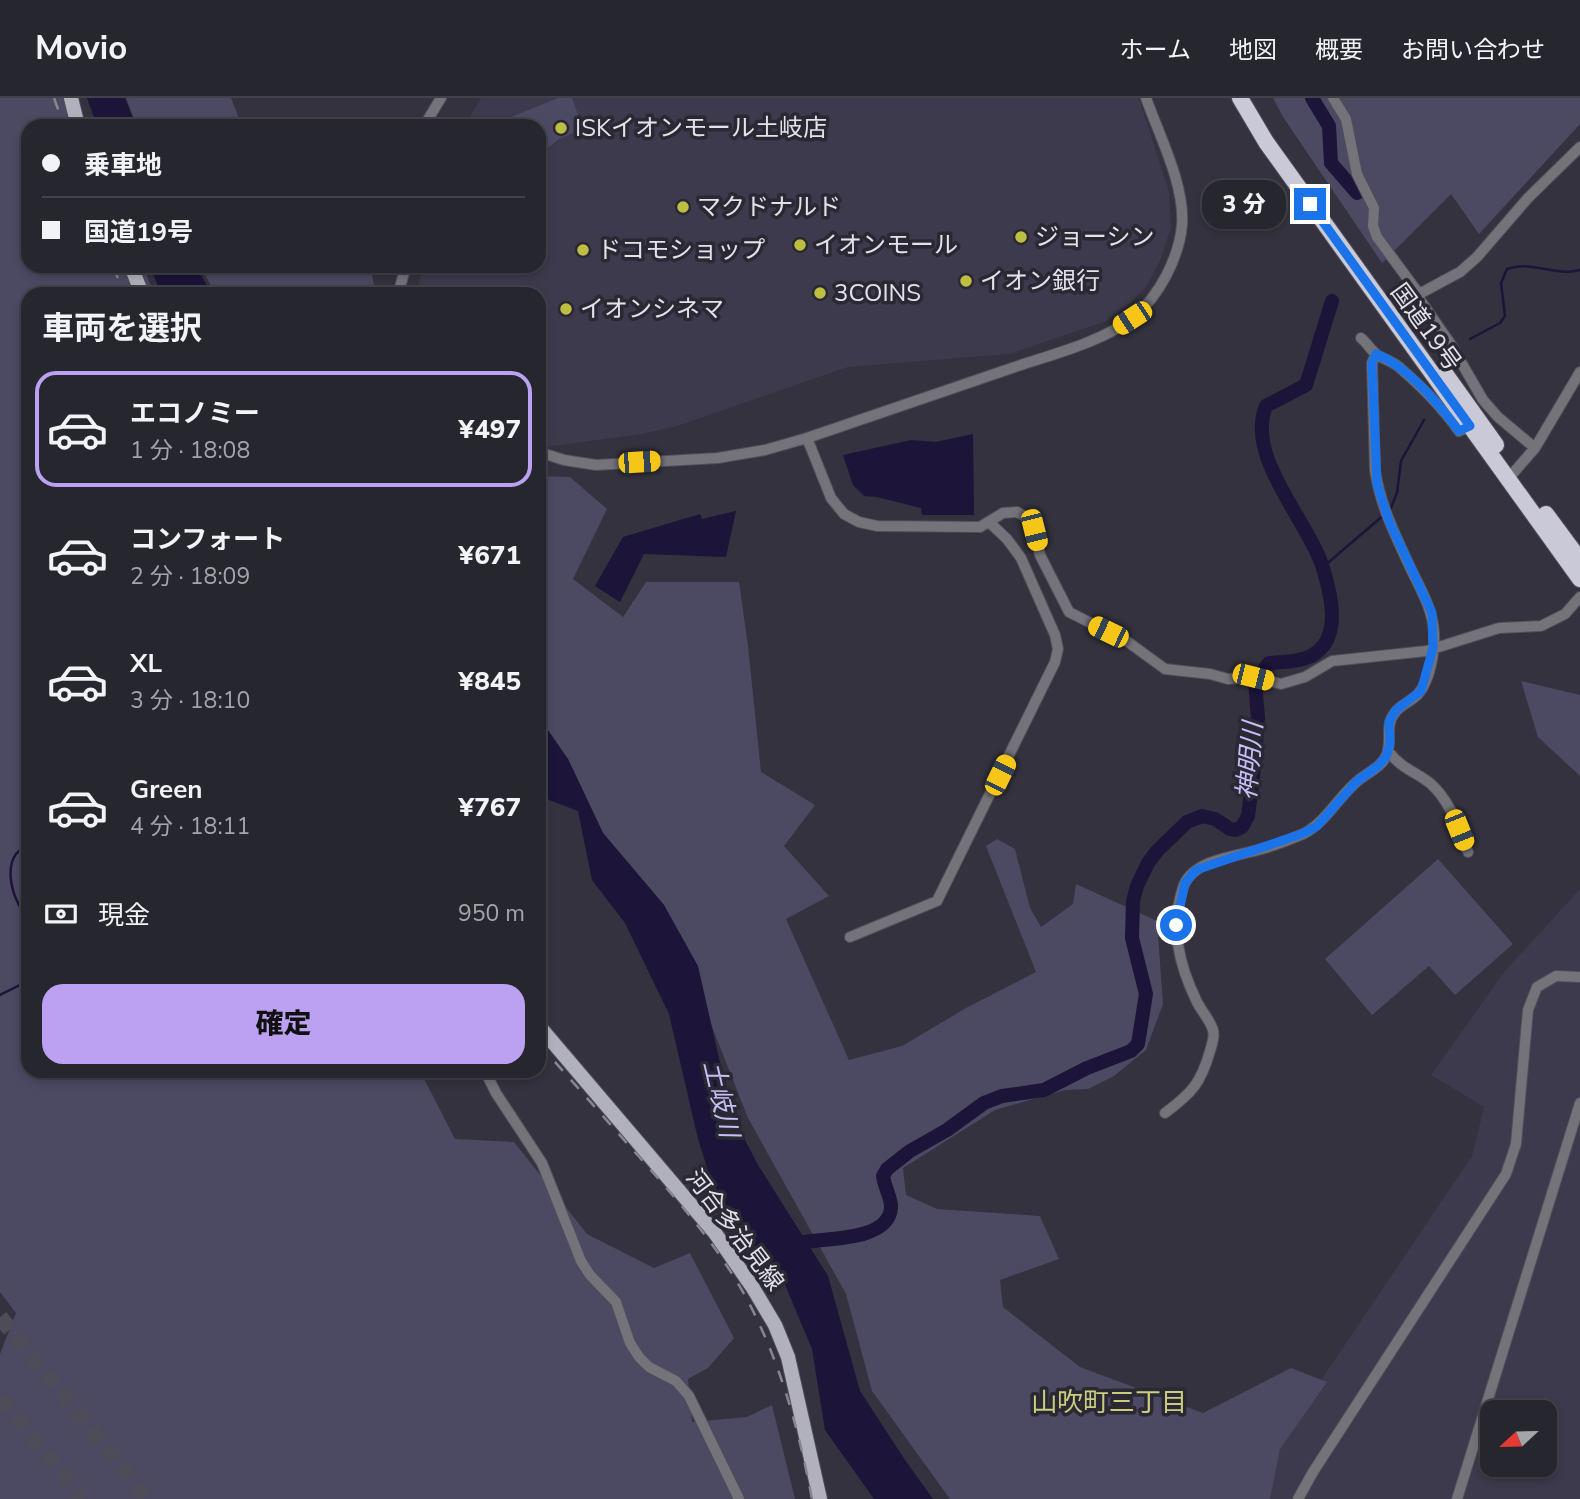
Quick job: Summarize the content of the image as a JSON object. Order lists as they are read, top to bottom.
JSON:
{
  "streets": {
    "highway": ["国道19号"],
    "main road": ["河合多治見線"]
  },
  "districts": ["山吹町三丁目"],
  "water": ["神明川", "土岐川"],
  "places": [
    "ISKイオンモール土岐店",
    "マクドナルド",
    "ジョーシン",
    "イオンモール",
    "ドコモショップ",
    "イオン銀行",
    "3COINS",
    "イオンシネマ"
  ],
  "north": "left",
  "page": {
    "header": "Movio",
    "nav": [
      "ホーム",
      "地図",
      "概要",
      "お問い合わせ"
    ],
    "banner": ["乗車地", "国道19号"],
    "bubble": "3 分",
    "heading": "車両を選択",
    "list": [
      {
        "name": "エコノミー",
        "note": "1 分 · 18:08",
        "value": "¥497"
      },
      {
        "name": "コンフォート",
        "note": "2 分 · 18:09",
        "value": "¥671"
      },
      {
        "name": "XL",
        "note": "3 分 · 18:10",
        "value": "¥845"
      },
      {
        "name": "Green",
        "note": "4 分 · 18:11",
        "value": "¥767"
      }
    ],
    "pay": ["現金", "950 m"],
    "buttons": "確定"
  }
}
